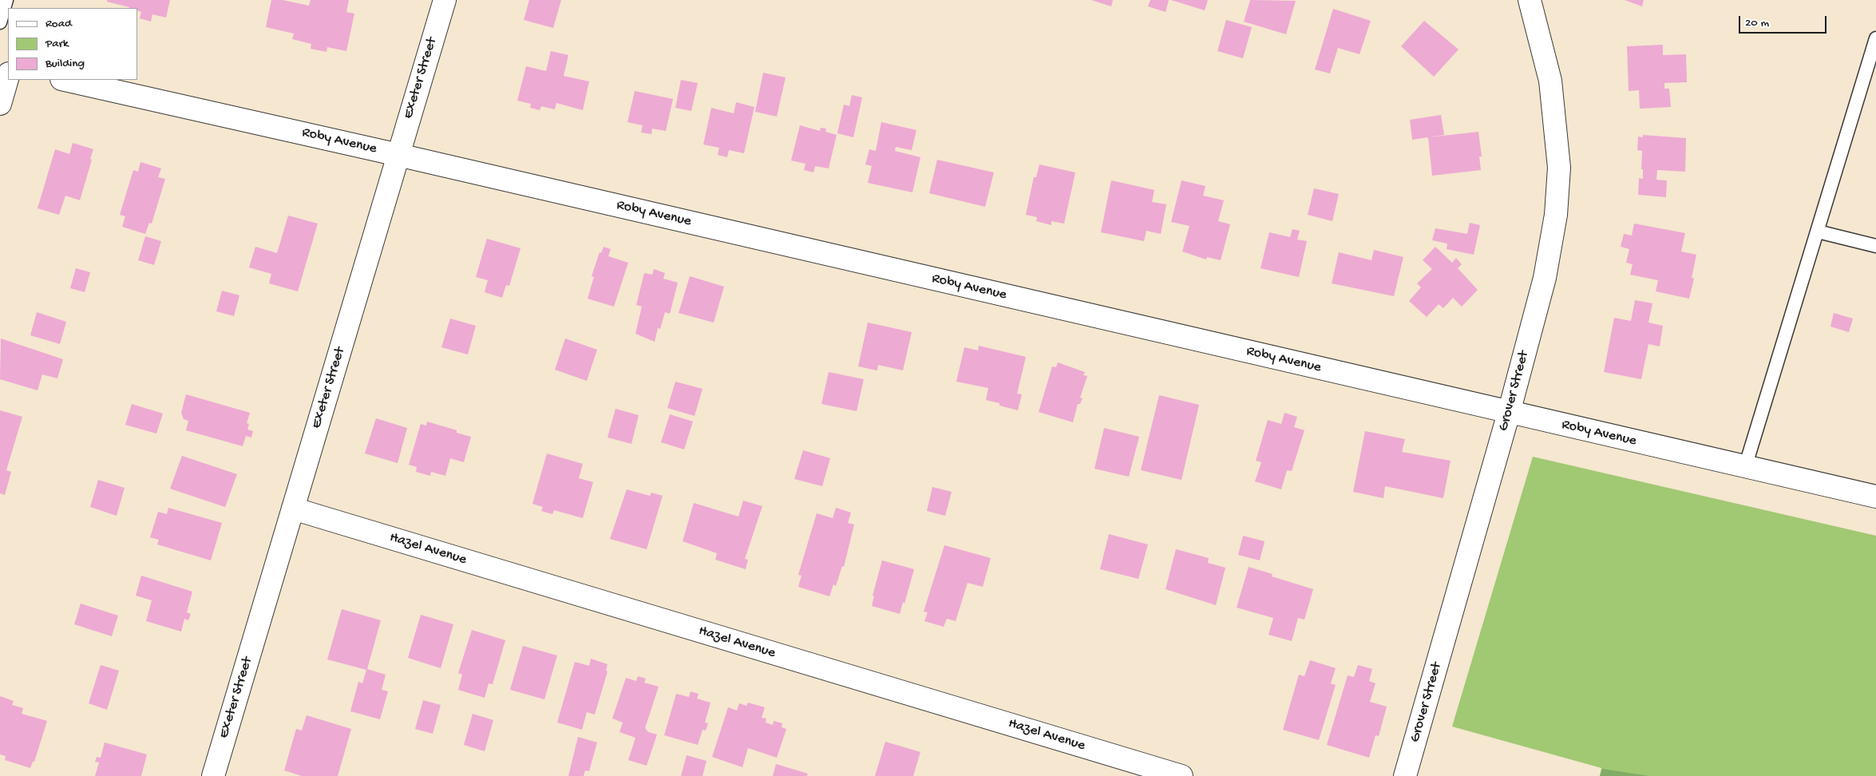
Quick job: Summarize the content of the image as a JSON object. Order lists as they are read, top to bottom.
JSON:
{
  "streets": {
    "street": [
      "Exeter Street",
      "Roby Avenue",
      "Grover Street",
      "Hazel Avenue"
    ]
  },
  "crossings": [
    ["Exeter Street", "Roby Avenue"],
    ["Exeter Street", "Hazel Avenue"],
    ["Roby Avenue", "Grover Street"]
  ],
  "legend": ["Road", "Park", "Building"],
  "scale_bar": "20 m"
}
